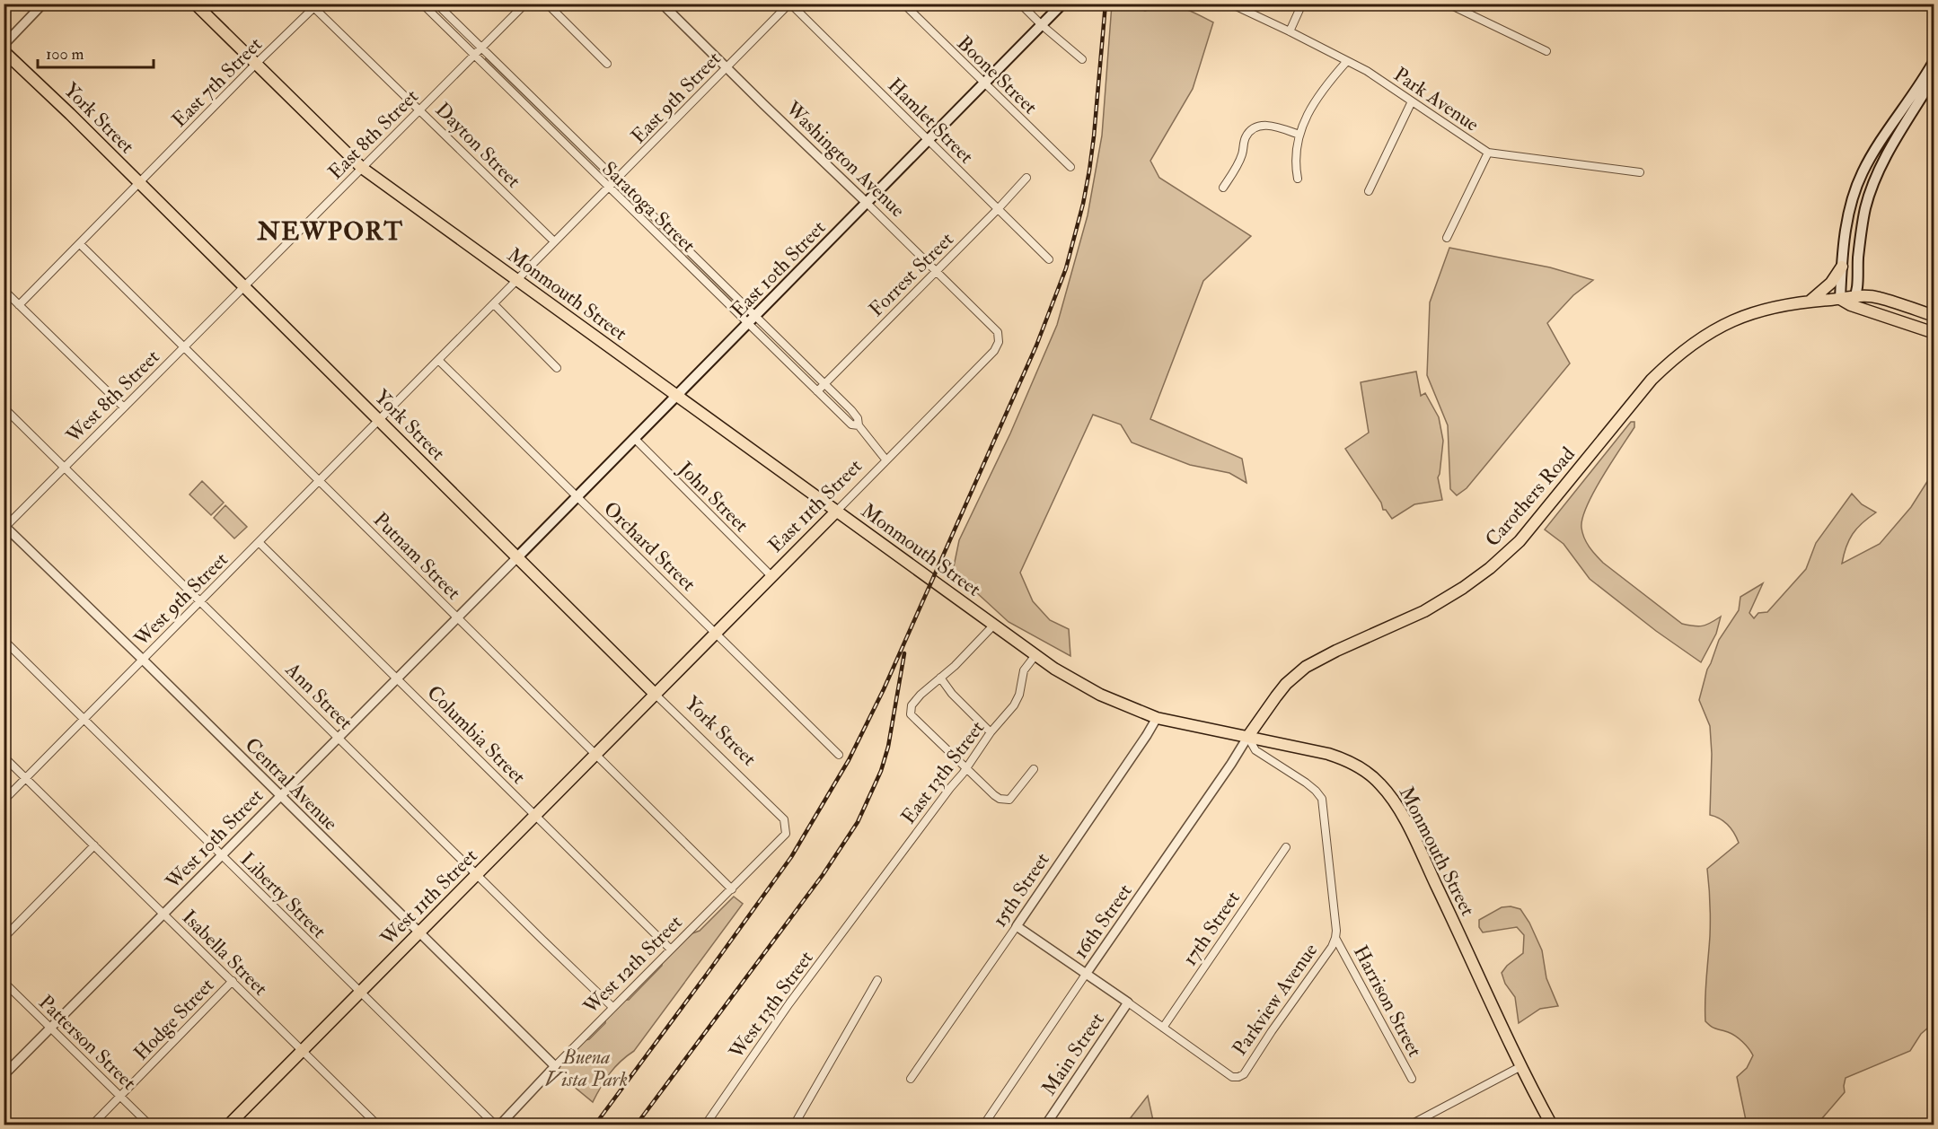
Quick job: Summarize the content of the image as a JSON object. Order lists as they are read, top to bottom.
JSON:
{
  "streets": {
    "main road": [
      "York Street",
      "East 10th Street",
      "Monmouth Street",
      "Carothers Road",
      "East 11th Street",
      "West 11th Street"
    ],
    "street": [
      "Boone Street",
      "East 7th Street",
      "East 9th Street",
      "Park Avenue",
      "Hamlet Street",
      "East 8th Street",
      "Dayton Street",
      "Washington Avenue",
      "Saratoga Street",
      "Forrest Street",
      "West 8th Street",
      "John Street",
      "Orchard Street",
      "Putnam Street",
      "West 9th Street",
      "Ann Street",
      "Columbia Street",
      "East 13th Street",
      "Central Avenue",
      "West 10th Street",
      "15th Street",
      "Liberty Street",
      "16th Street",
      "17th Street",
      "Isabella Street",
      "West 12th Street",
      "Parkview Avenue",
      "Harrison Street",
      "West 13th Street",
      "Hodge Street",
      "Patterson Street",
      "Main Street"
    ]
  },
  "crossings": [
    ["Boone Street", "East 10th Street"],
    ["East 7th Street", "York Street"],
    ["East 7th Street", "Dayton Street"],
    ["East 7th Street", "Monmouth Street"],
    ["East 7th Street", "Putnam Street"],
    ["East 9th Street", "York Street"],
    ["East 9th Street", "Hamlet Street"],
    ["East 9th Street", "Dayton Street"],
    ["East 9th Street", "Washington Avenue"],
    ["East 9th Street", "Saratoga Street"],
    ["East 9th Street", "Monmouth Street"],
    ["East 9th Street", "Orchard Street"],
    ["East 9th Street", "West 9th Street"],
    ["York Street", "East 8th Street"],
    ["York Street", "East 10th Street"],
    ["York Street", "West 8th Street"],
    ["York Street", "East 11th Street"],
    ["York Street", "West 9th Street"],
    ["York Street", "West 10th Street"],
    ["York Street", "West 11th Street"],
    ["York Street", "West 12th Street"],
    ["Hamlet Street", "East 10th Street"],
    ["Hamlet Street", "Forrest Street"],
    ["East 8th Street", "Dayton Street"],
    ["East 8th Street", "Saratoga Street"],
    ["East 8th Street", "Monmouth Street"],
    ["East 8th Street", "West 8th Street"],
    ["Washington Avenue", "East 10th Street"],
    ["Washington Avenue", "Forrest Street"],
    ["Washington Avenue", "East 11th Street"],
    ["Saratoga Street", "East 10th Street"],
    ["Saratoga Street", "Forrest Street"],
    ["Saratoga Street", "East 11th Street"],
    ["East 10th Street", "Monmouth Street"],
    ["East 10th Street", "John Street"],
    ["East 10th Street", "Orchard Street"],
    ["East 10th Street", "West 10th Street"],
    ["Monmouth Street", "Carothers Road"],
    ["Monmouth Street", "East 11th Street"],
    ["Monmouth Street", "East 13th Street"],
    ["Monmouth Street", "15th Street"],
    ["Monmouth Street", "16th Street"],
    ["Monmouth Street", "Parkview Avenue"],
    ["West 8th Street", "Putnam Street"],
    ["West 8th Street", "Ann Street"],
    ["West 8th Street", "Central Avenue"],
    ["John Street", "East 11th Street"],
    ["Carothers Road", "16th Street"],
    ["Carothers Road", "Parkview Avenue"],
    ["East 11th Street", "Orchard Street"],
    ["East 11th Street", "West 11th Street"],
    ["Putnam Street", "West 9th Street"],
    ["Putnam Street", "West 10th Street"],
    ["Putnam Street", "West 11th Street"],
    ["Putnam Street", "West 12th Street"],
    ["West 9th Street", "Ann Street"],
    ["West 9th Street", "Columbia Street"],
    ["West 9th Street", "Central Avenue"],
    ["West 9th Street", "Liberty Street"],
    ["West 9th Street", "Isabella Street"],
    ["Ann Street", "West 10th Street"],
    ["Ann Street", "West 11th Street"],
    ["Ann Street", "West 12th Street"],
    ["Columbia Street", "West 10th Street"],
    ["Columbia Street", "West 11th Street"],
    ["Columbia Street", "West 12th Street"],
    ["East 13th Street", "West 13th Street"],
    ["Central Avenue", "West 10th Street"],
    ["Central Avenue", "West 11th Street"],
    ["Central Avenue", "West 12th Street"],
    ["West 10th Street", "Liberty Street"],
    ["West 10th Street", "Isabella Street"],
    ["West 10th Street", "Patterson Street"],
    ["15th Street", "Parkview Avenue"],
    ["Liberty Street", "West 11th Street"],
    ["Liberty Street", "West 12th Street"],
    ["West 11th Street", "Isabella Street"],
    ["16th Street", "Parkview Avenue"],
    ["17th Street", "Parkview Avenue"],
    ["Isabella Street", "Hodge Street"],
    ["Parkview Avenue", "Harrison Street"],
    ["Parkview Avenue", "Main Street"],
    ["Hodge Street", "Patterson Street"]
  ],
  "districts": ["NEWPORT"],
  "parks": ["Buena Vista Park"],
  "scale_bar": "100 m"
}
